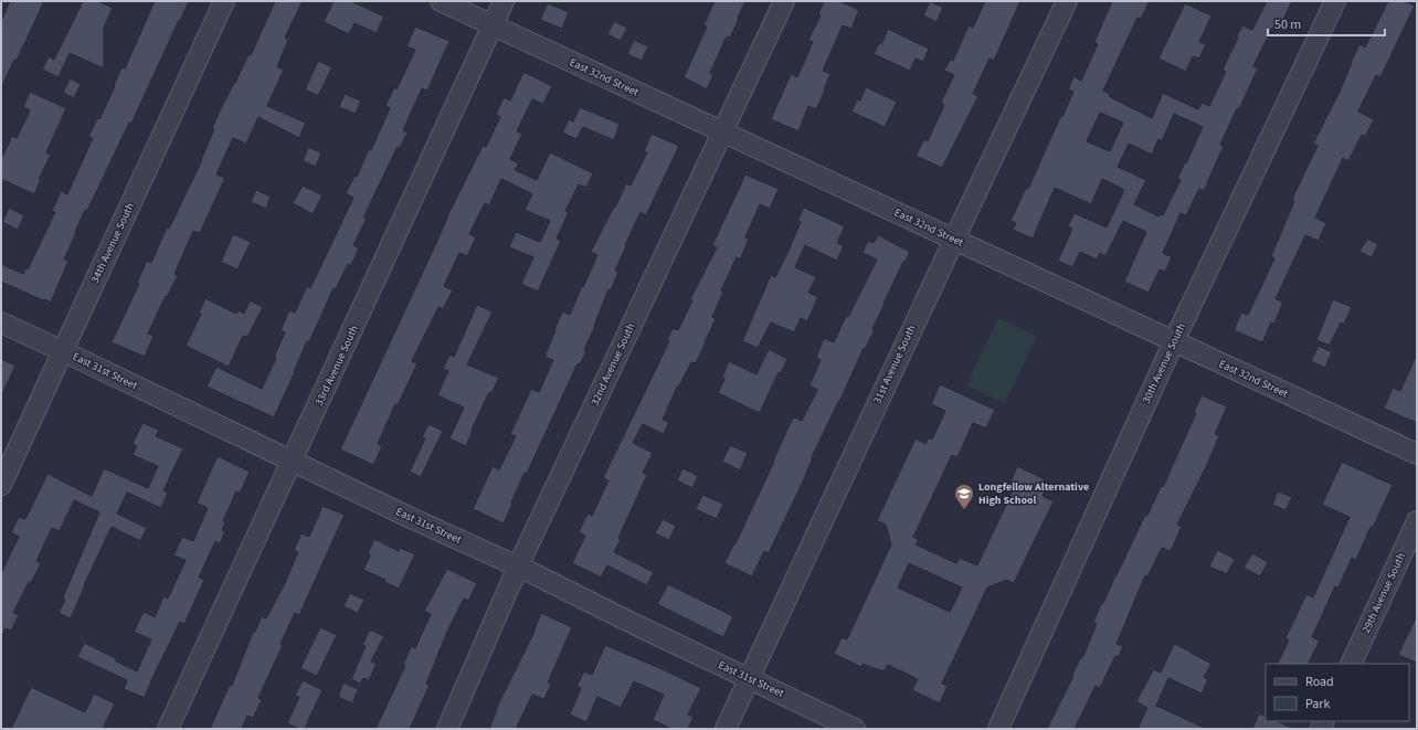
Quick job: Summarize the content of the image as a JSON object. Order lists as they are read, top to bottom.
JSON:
{
  "streets": {
    "street": [
      "East 32nd Street",
      "34th Avenue South",
      "30th Avenue South",
      "32nd Avenue South",
      "31st Avenue South",
      "33rd Avenue South",
      "East 31st Street",
      "29th Avenue South"
    ]
  },
  "crossings": [
    ["East 32nd Street", "30th Avenue South"],
    ["East 32nd Street", "32nd Avenue South"],
    ["East 32nd Street", "31st Avenue South"],
    ["East 32nd Street", "33rd Avenue South"],
    ["34th Avenue South", "East 31st Street"],
    ["32nd Avenue South", "East 31st Street"],
    ["31st Avenue South", "East 31st Street"],
    ["33rd Avenue South", "East 31st Street"]
  ],
  "places": {
    "school or university": ["Longfellow Alternative High School"]
  },
  "legend": ["Road", "Park"],
  "scale_bar": "50 m"
}
